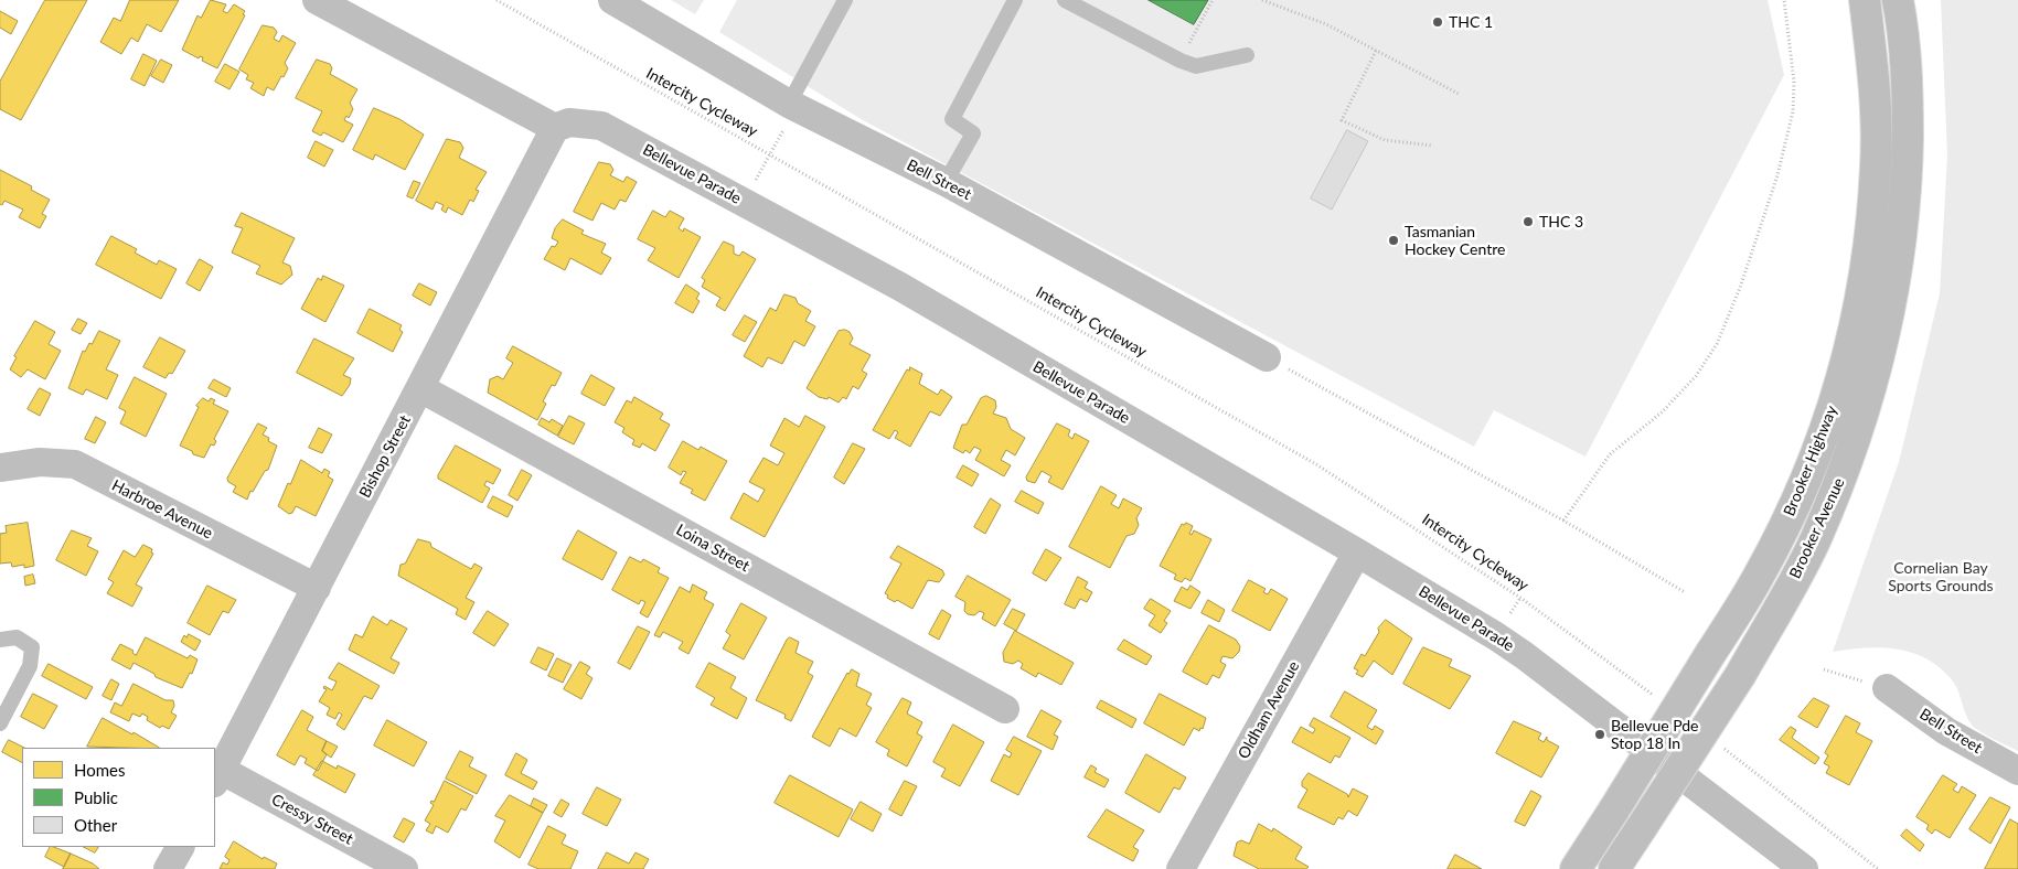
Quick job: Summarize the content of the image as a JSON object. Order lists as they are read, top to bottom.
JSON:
{
  "streets": {
    "highway": ["Brooker Highway", "Brooker Avenue"],
    "street": [
      "Bellevue Parade",
      "Bell Street",
      "Bishop Street",
      "Harbroe Avenue",
      "Loina Street",
      "Oldham Avenue",
      "Cressy Street"
    ],
    "path": ["Intercity Cycleway"]
  },
  "crossings": [
    ["Bellevue Parade", "Bishop Street"],
    ["Bellevue Parade", "Oldham Avenue"],
    ["Bishop Street", "Harbroe Avenue"],
    ["Bishop Street", "Loina Street"],
    ["Bishop Street", "Cressy Street"]
  ],
  "parks": ["Cornelian Bay Sports Grounds"],
  "places": [
    "THC 1",
    "THC 3",
    "Tasmanian Hockey Centre",
    "Bellevue Pde Stop 18 In"
  ],
  "legend": ["Homes", "Public", "Other"]
}
